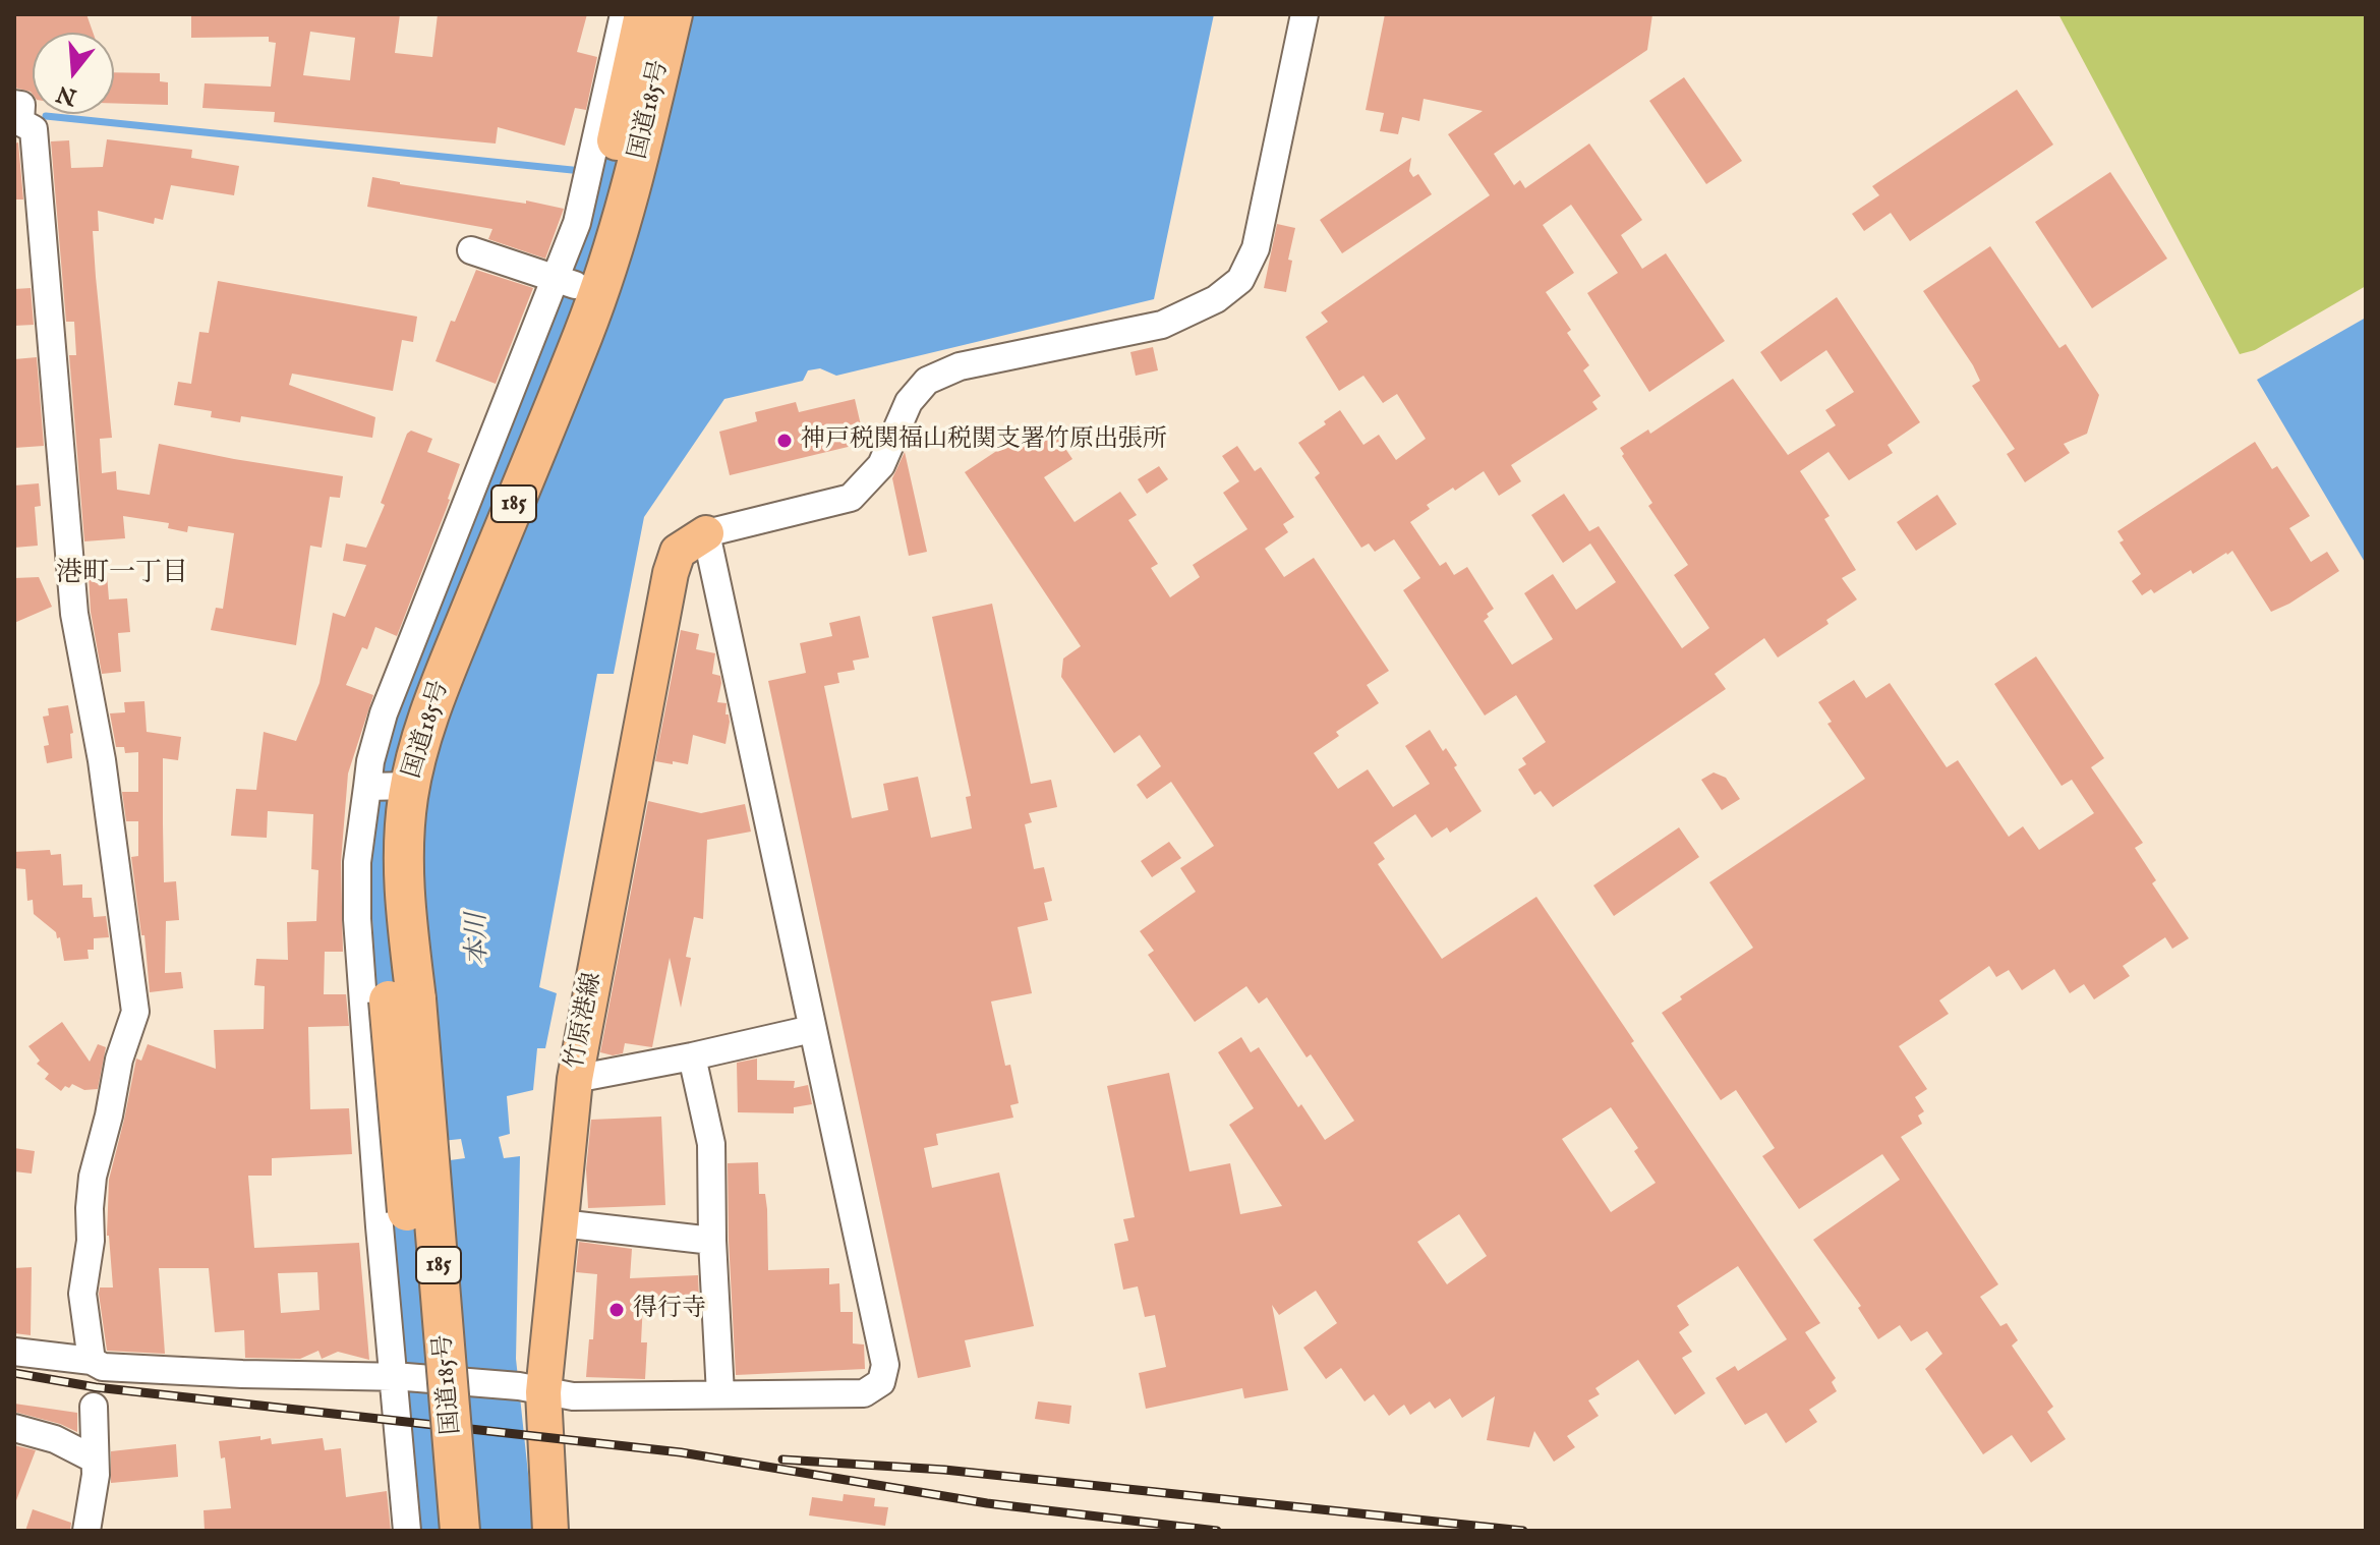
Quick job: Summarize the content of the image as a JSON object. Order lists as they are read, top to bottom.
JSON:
{
  "streets": {
    "highway": ["国道185号", "185"],
    "main road": ["竹原港線"]
  },
  "districts": ["港町一丁目"],
  "water": ["本川"],
  "places": ["神戸税関福山税関支署竹原出張所", "得行寺"],
  "north": "bottom"
}
